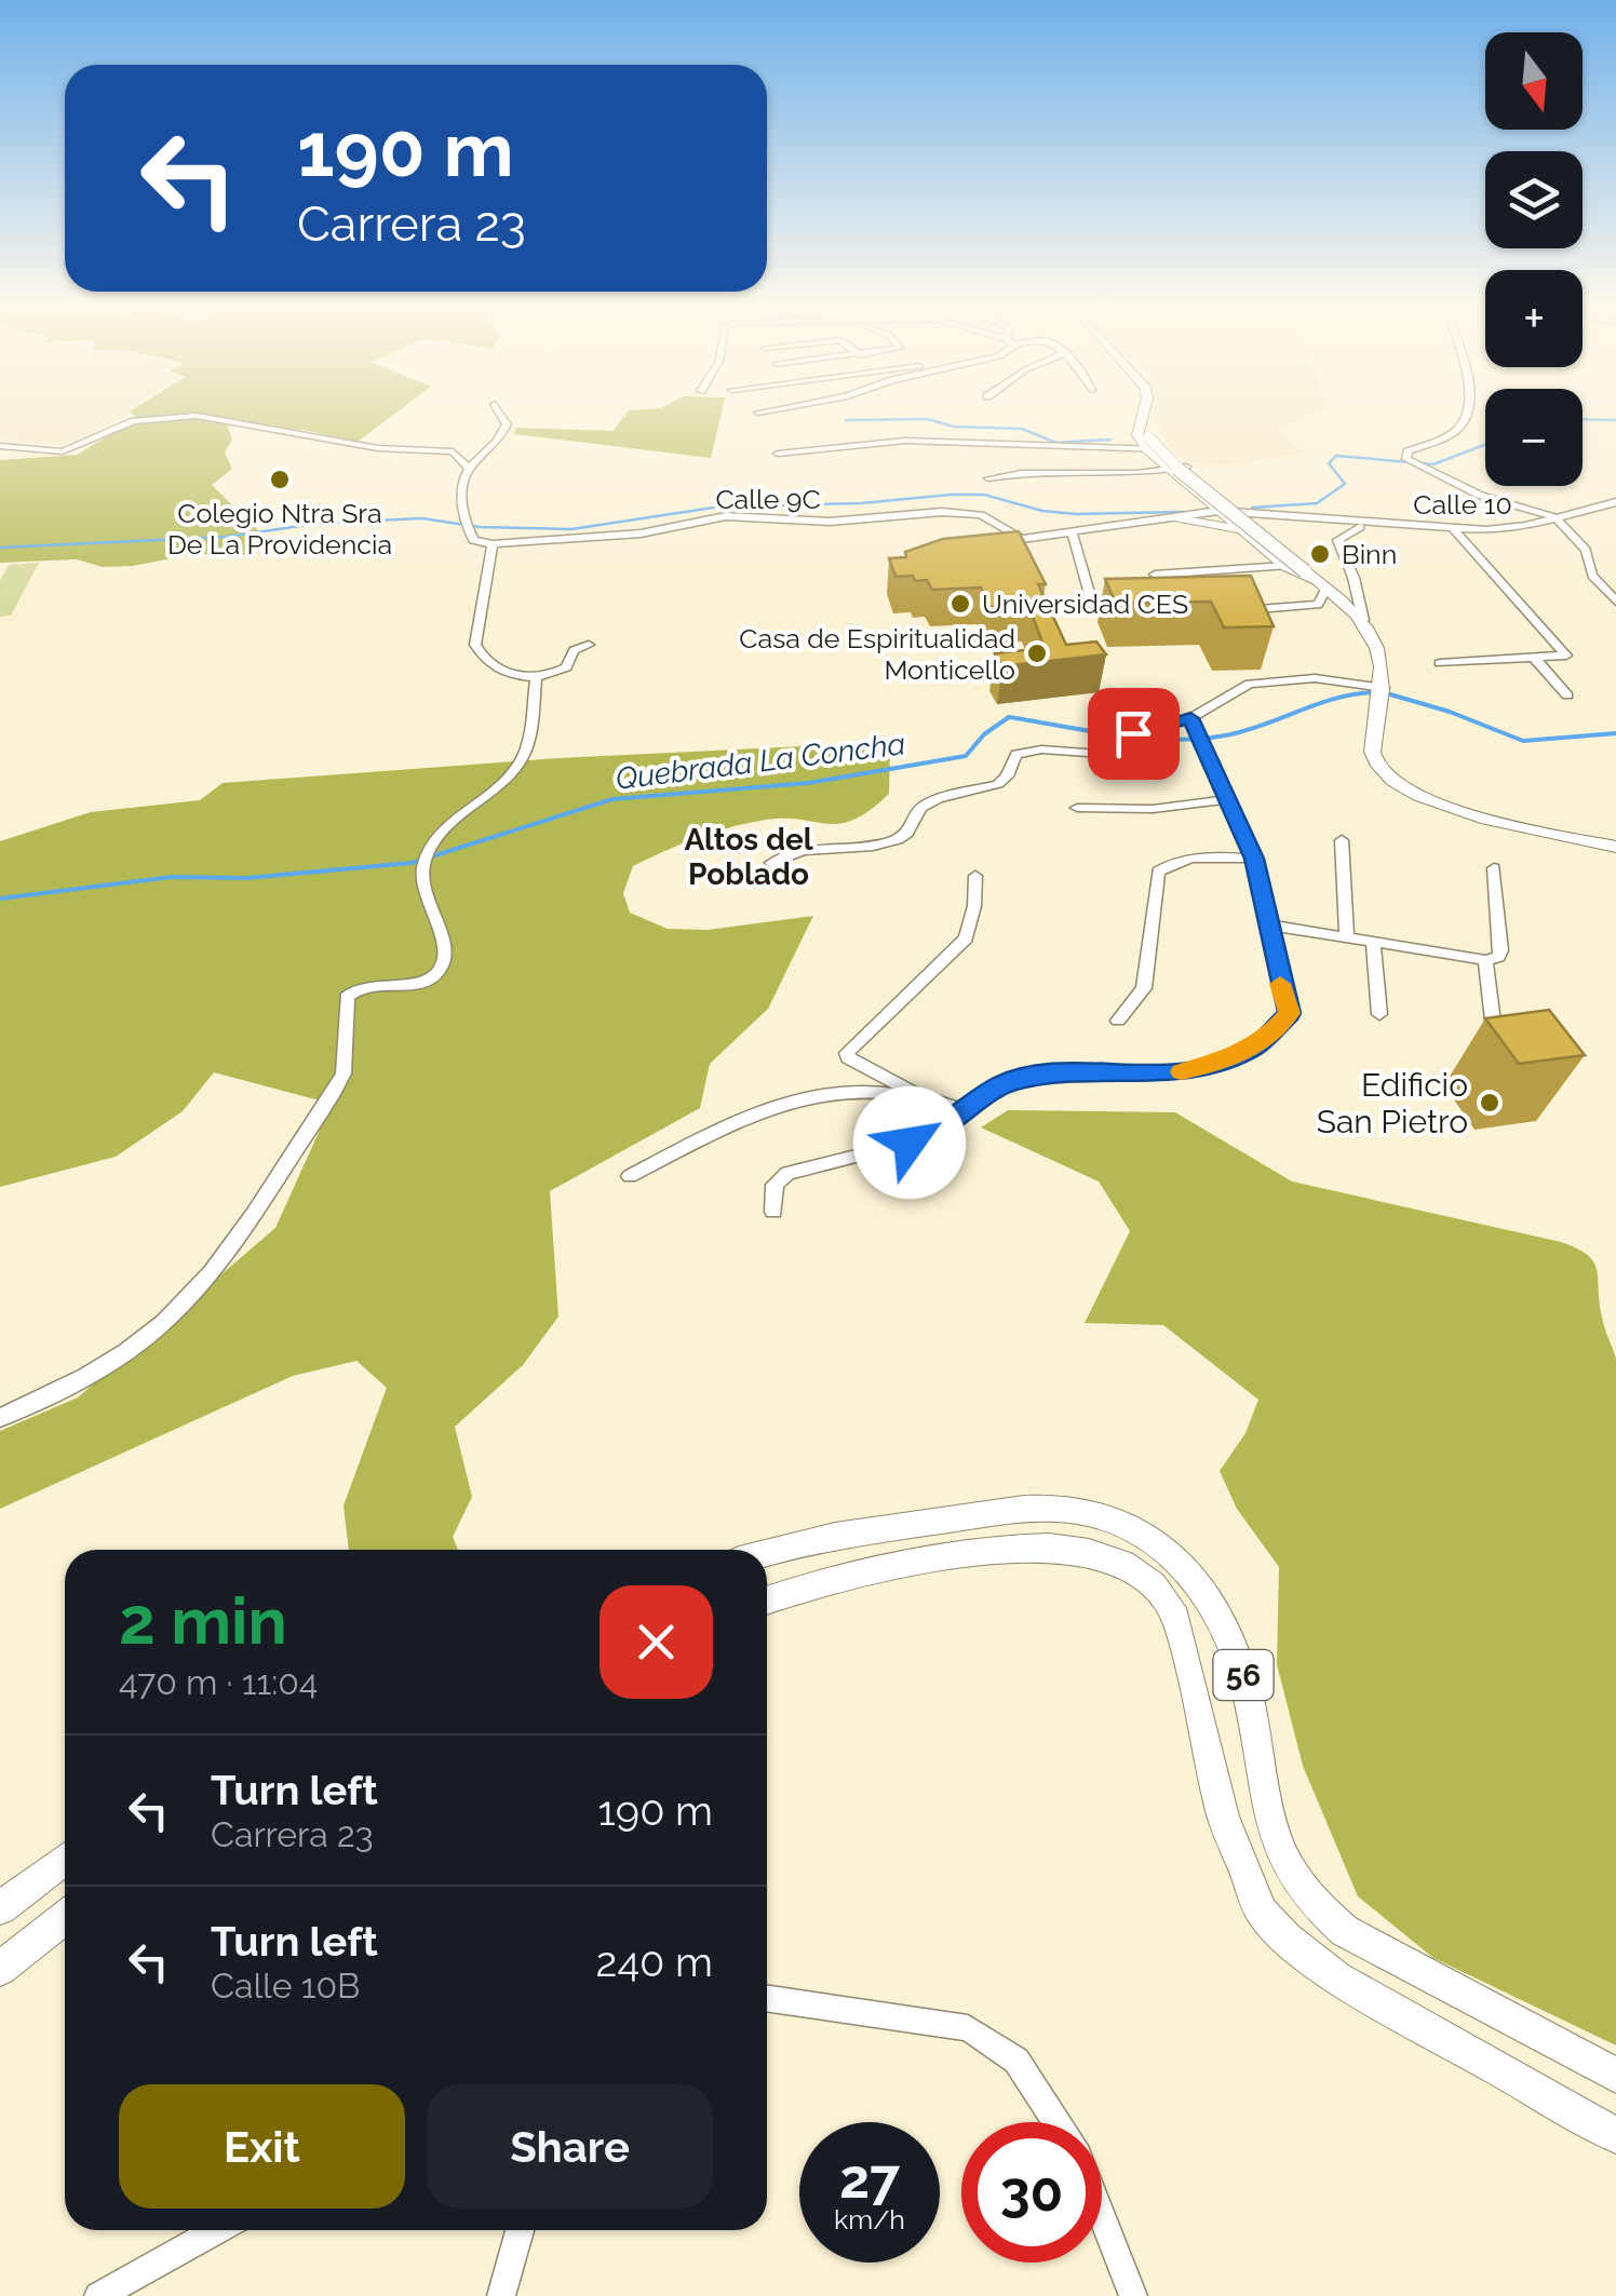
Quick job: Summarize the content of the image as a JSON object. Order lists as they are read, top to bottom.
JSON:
{
  "streets": {
    "main road": ["56"],
    "street": ["Calle 9C", "Calle 10"]
  },
  "crossings": [
    ["Calle 9C", "Calle 10"]
  ],
  "districts": ["Altos del Poblado"],
  "water": ["Quebrada La Concha"],
  "places": [
    "Colegio Ntra Sra De La Providencia",
    "Binn",
    "Universidad CES",
    "Casa de Espiritualidad Monticello",
    "Edificio San Pietro"
  ],
  "north": "bottom",
  "page": {
    "map_buttons": ["+", "−"],
    "turn": ["190 m", "Carrera 23"],
    "heading": ["2 min", "470 m · 11:04"],
    "list": [
      {
        "name": "Turn left",
        "note": "Carrera 23",
        "value": "190 m"
      },
      {
        "name": "Turn left",
        "note": "Calle 10B",
        "value": "240 m"
      }
    ],
    "buttons": ["Exit", "Share"],
    "speed": "27 km/h",
    "limit": "30"
  }
}
